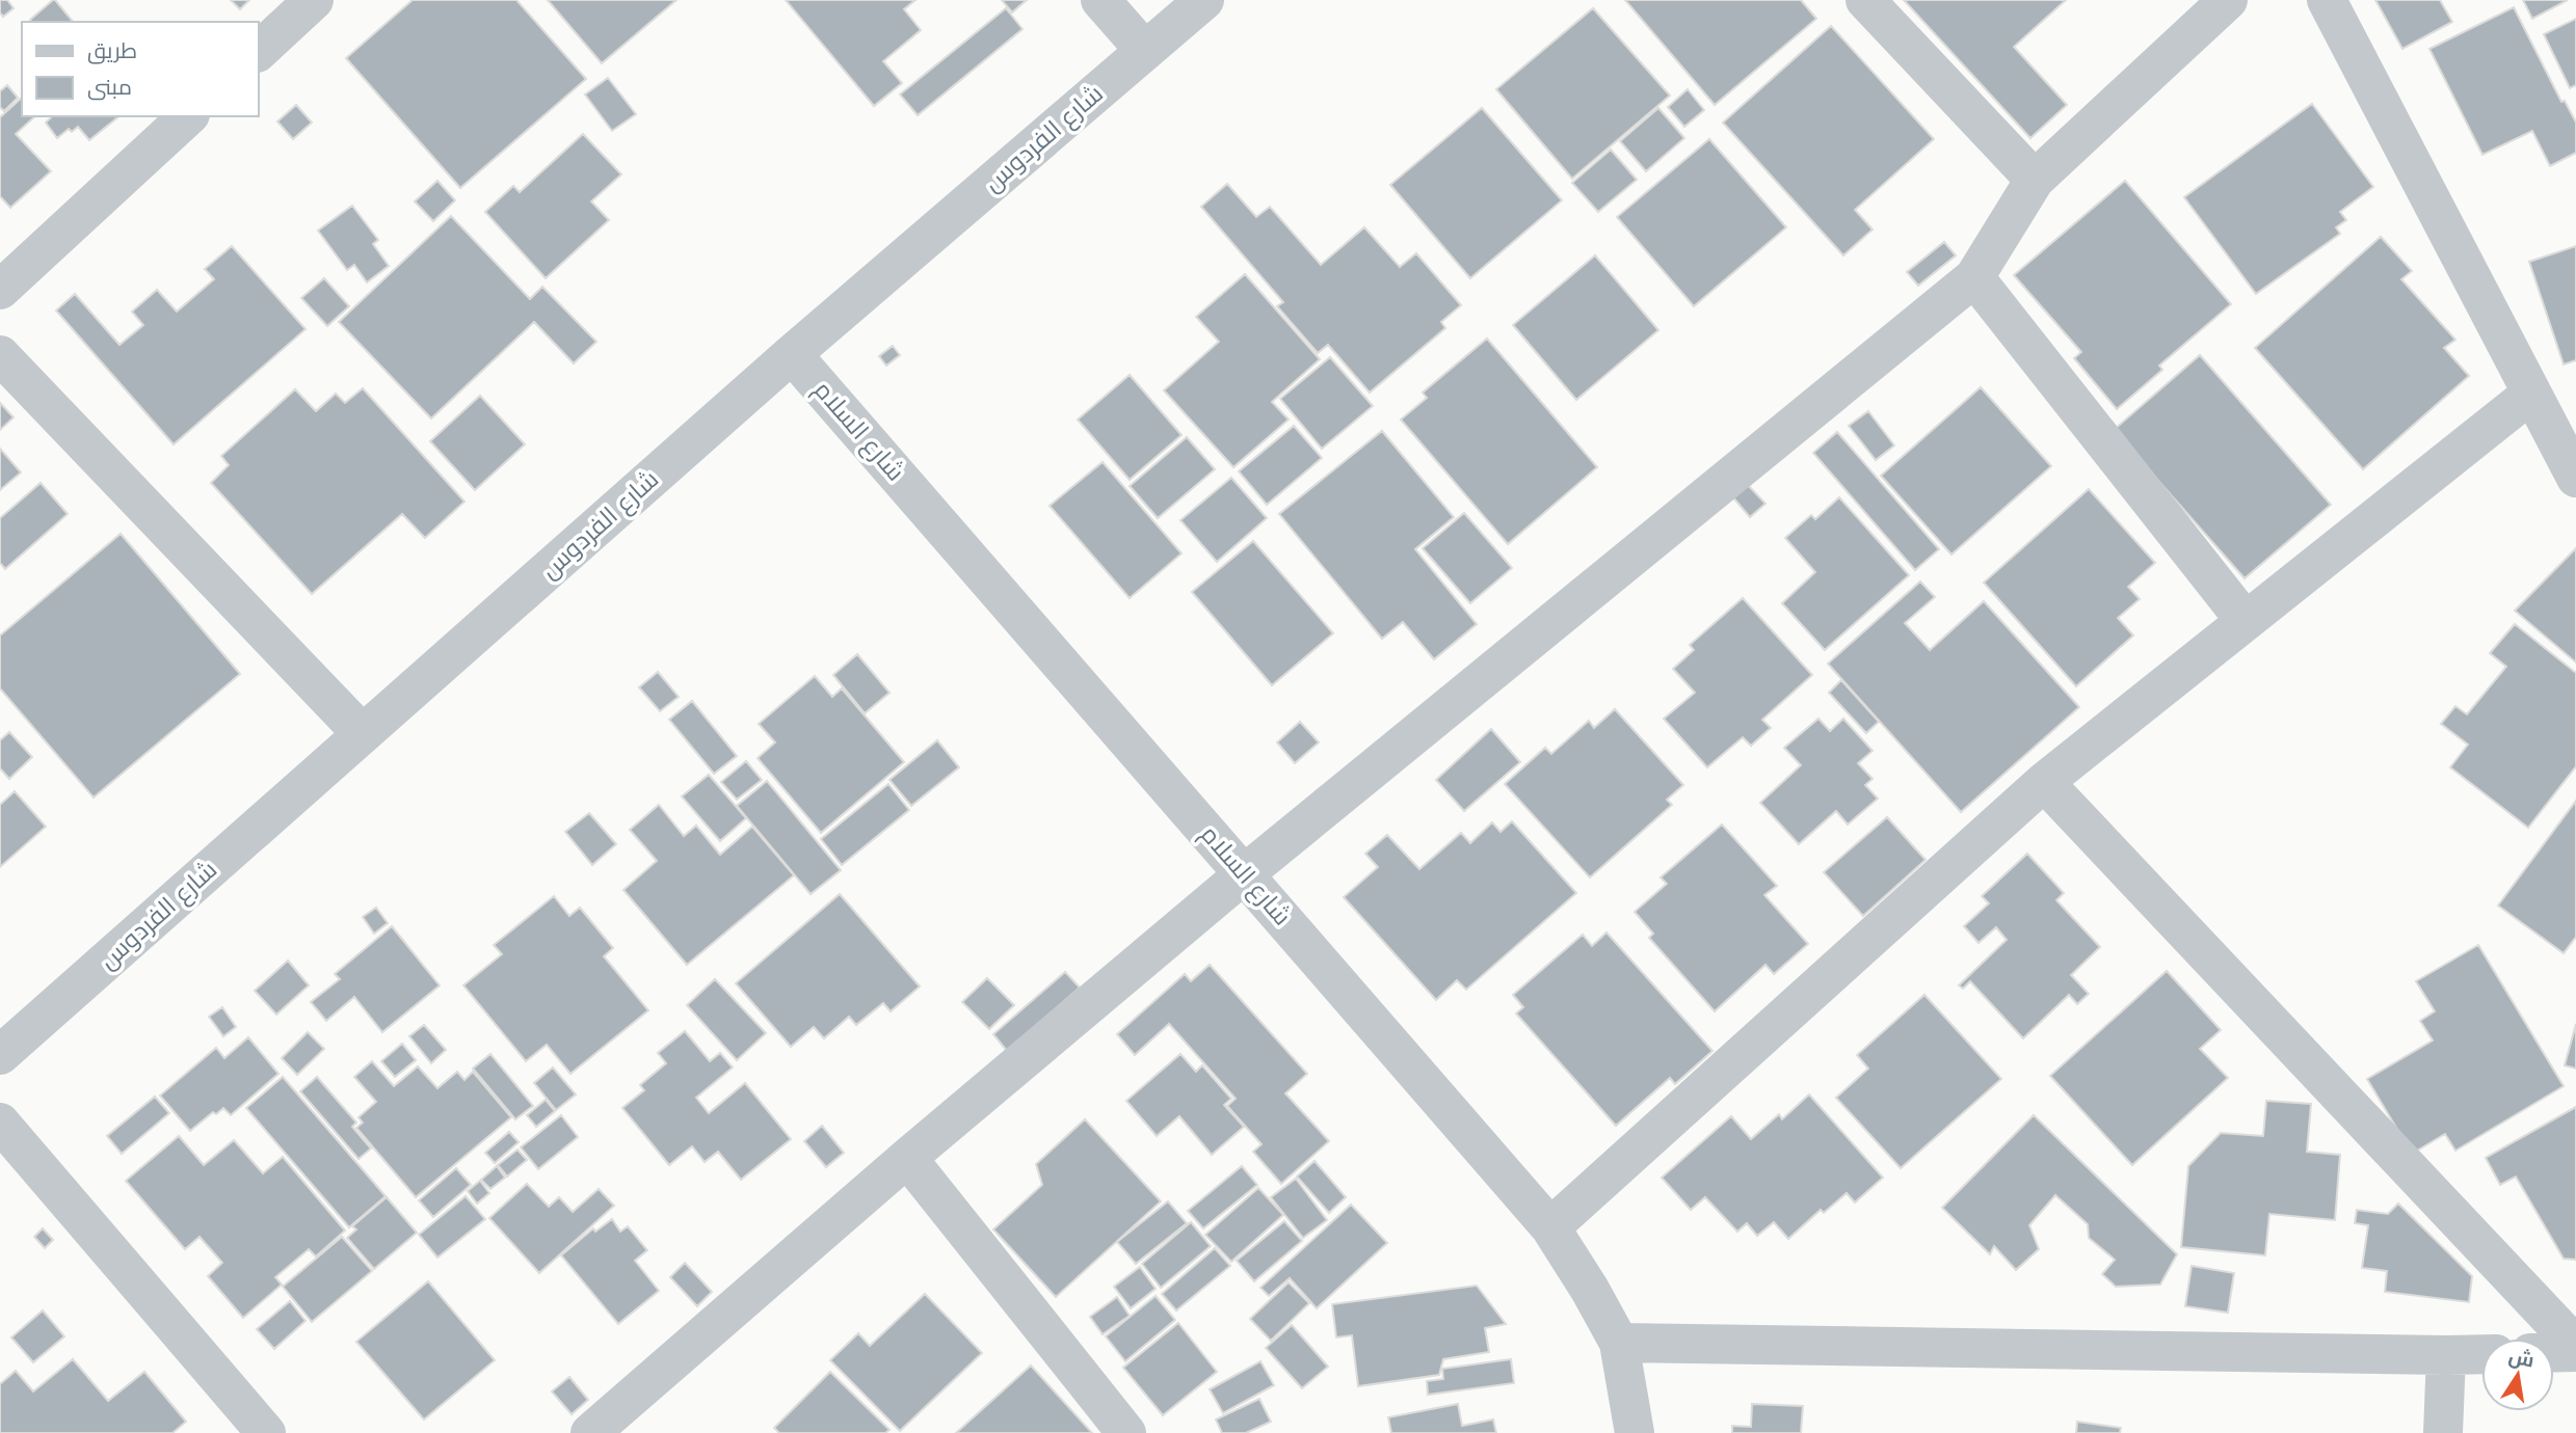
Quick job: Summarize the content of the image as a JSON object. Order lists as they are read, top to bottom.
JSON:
{
  "streets": {
    "street": ["شارع الفردوس", "شارع السلام"]
  },
  "crossings": [
    ["شارع الفردوس", "شارع السلام"]
  ],
  "legend": ["طريق", "مبنى"],
  "north": "top"
}
